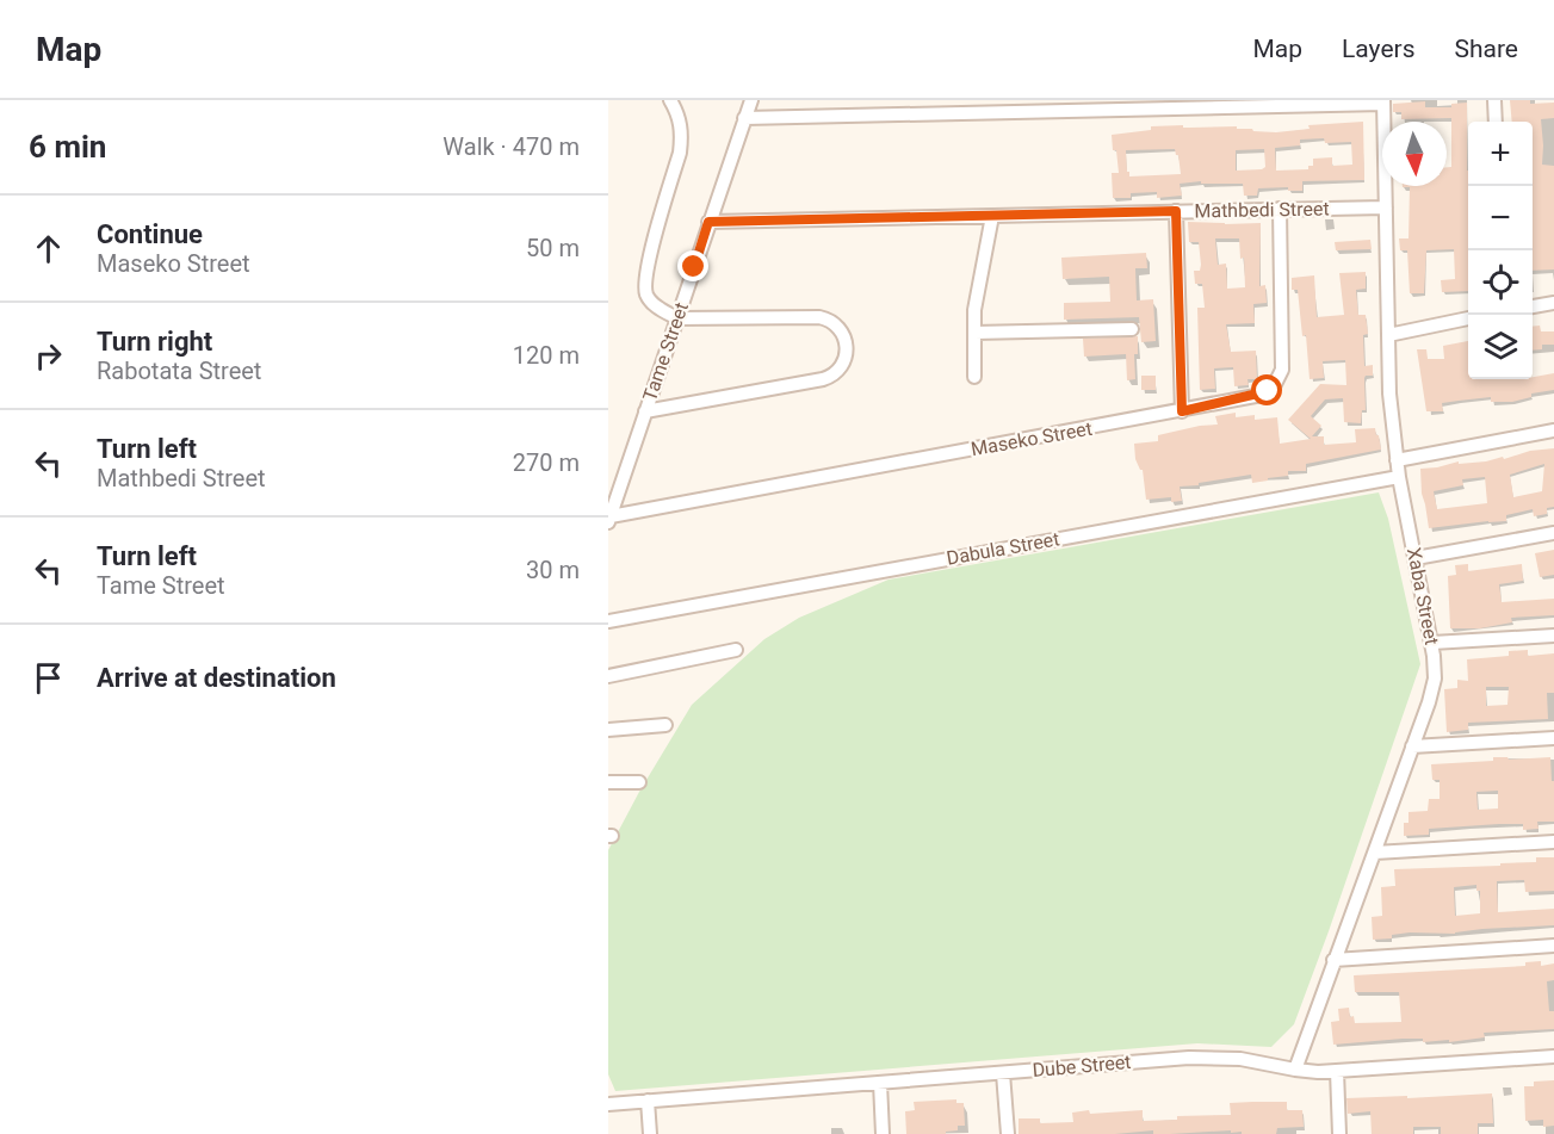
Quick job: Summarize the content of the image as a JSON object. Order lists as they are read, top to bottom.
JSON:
{
  "streets": {
    "street": [
      "Mathbedi Street",
      "Tame Street",
      "Maseko Street",
      "Dabula Street",
      "Xaba Street",
      "Dube Street"
    ]
  },
  "crossings": [
    ["Mathbedi Street", "Tame Street"],
    ["Mathbedi Street", "Maseko Street"],
    ["Mathbedi Street", "Xaba Street"],
    ["Tame Street", "Maseko Street"],
    ["Dabula Street", "Xaba Street"],
    ["Xaba Street", "Dube Street"]
  ],
  "north": "bottom",
  "page": {
    "header": "Map",
    "nav": ["Map", "Layers", "Share"],
    "heading": ["6 min", "Walk · 470 m"],
    "map_buttons": ["+", "−"],
    "list": [
      ["Continue", "Maseko Street", "50 m"],
      ["Turn right", "Rabotata Street", "120 m"],
      ["Turn left", "Mathbedi Street", "270 m"],
      ["Turn left", "Tame Street", "30 m"],
      "Arrive at destination"
    ]
  }
}
